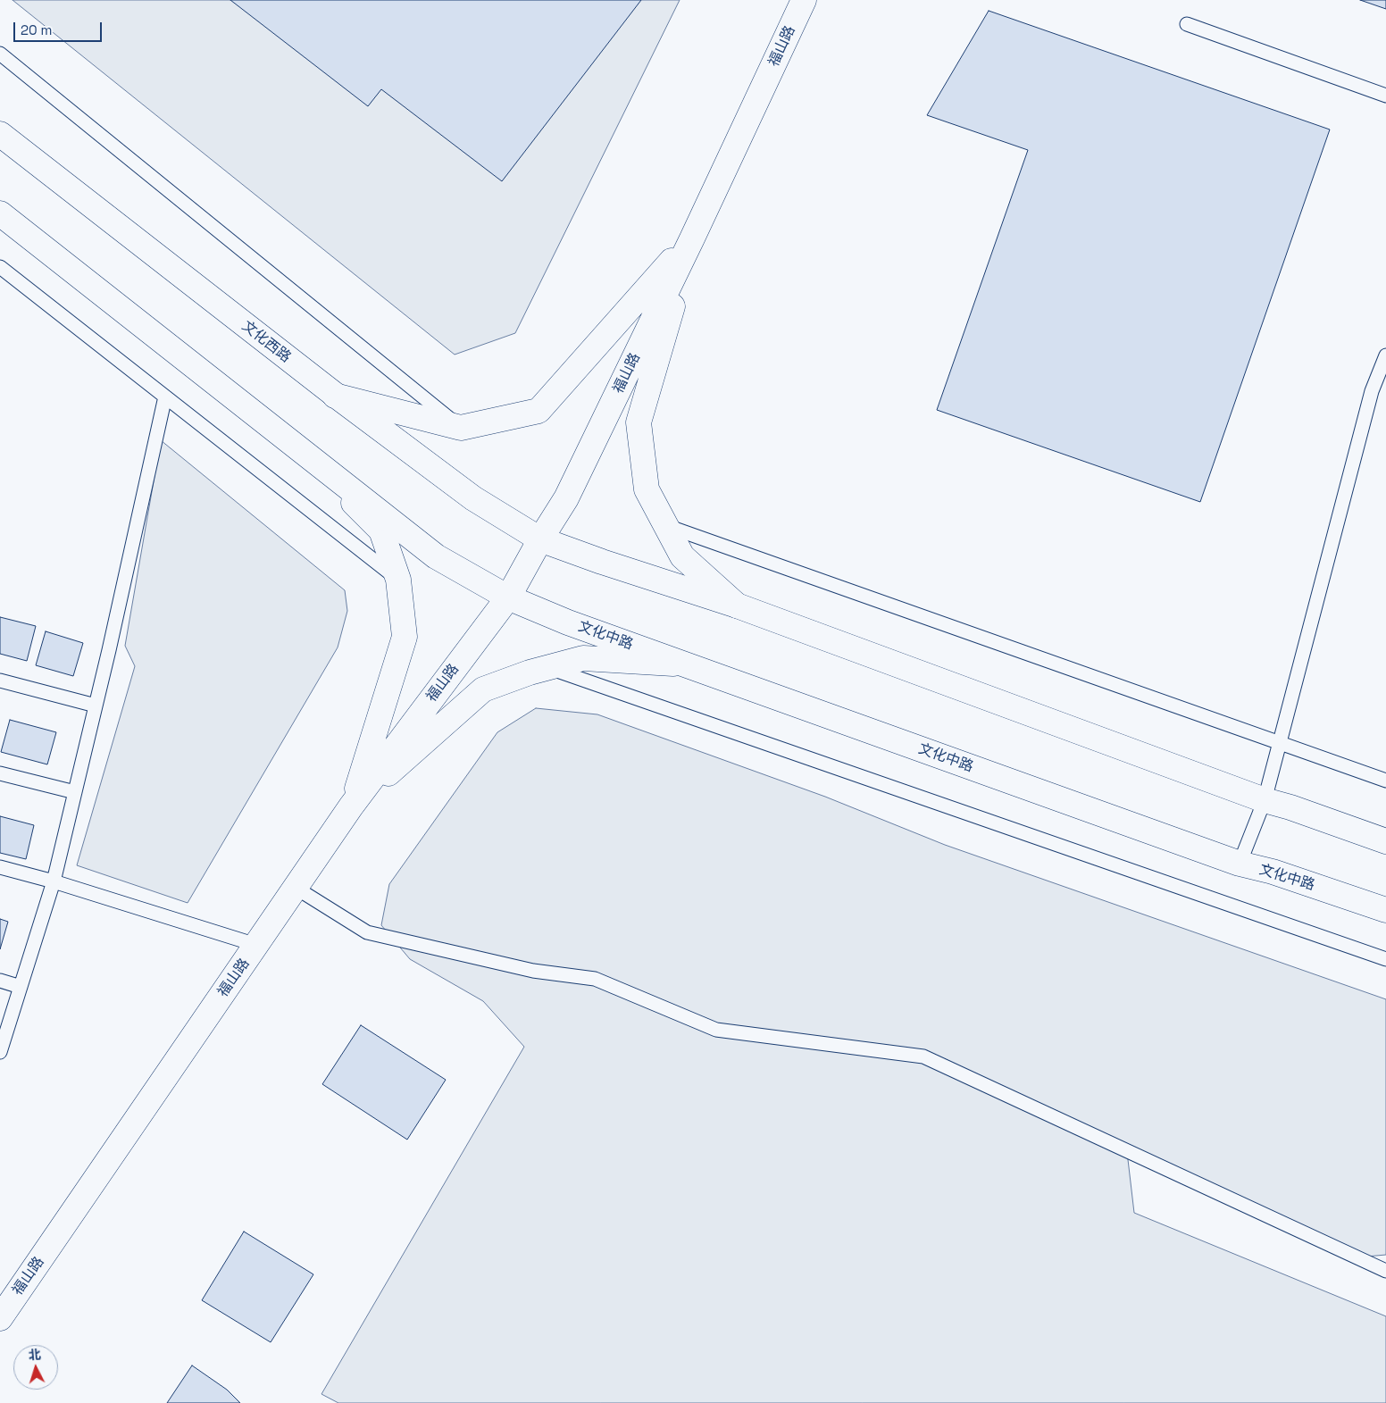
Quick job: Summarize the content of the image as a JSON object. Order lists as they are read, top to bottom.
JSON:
{
  "streets": {
    "main road": ["福山路", "文化西路", "文化中路"]
  },
  "crossings": [
    ["福山路", "文化西路"],
    ["福山路", "文化中路"]
  ],
  "scale_bar": "20 m",
  "north": "top"
}
